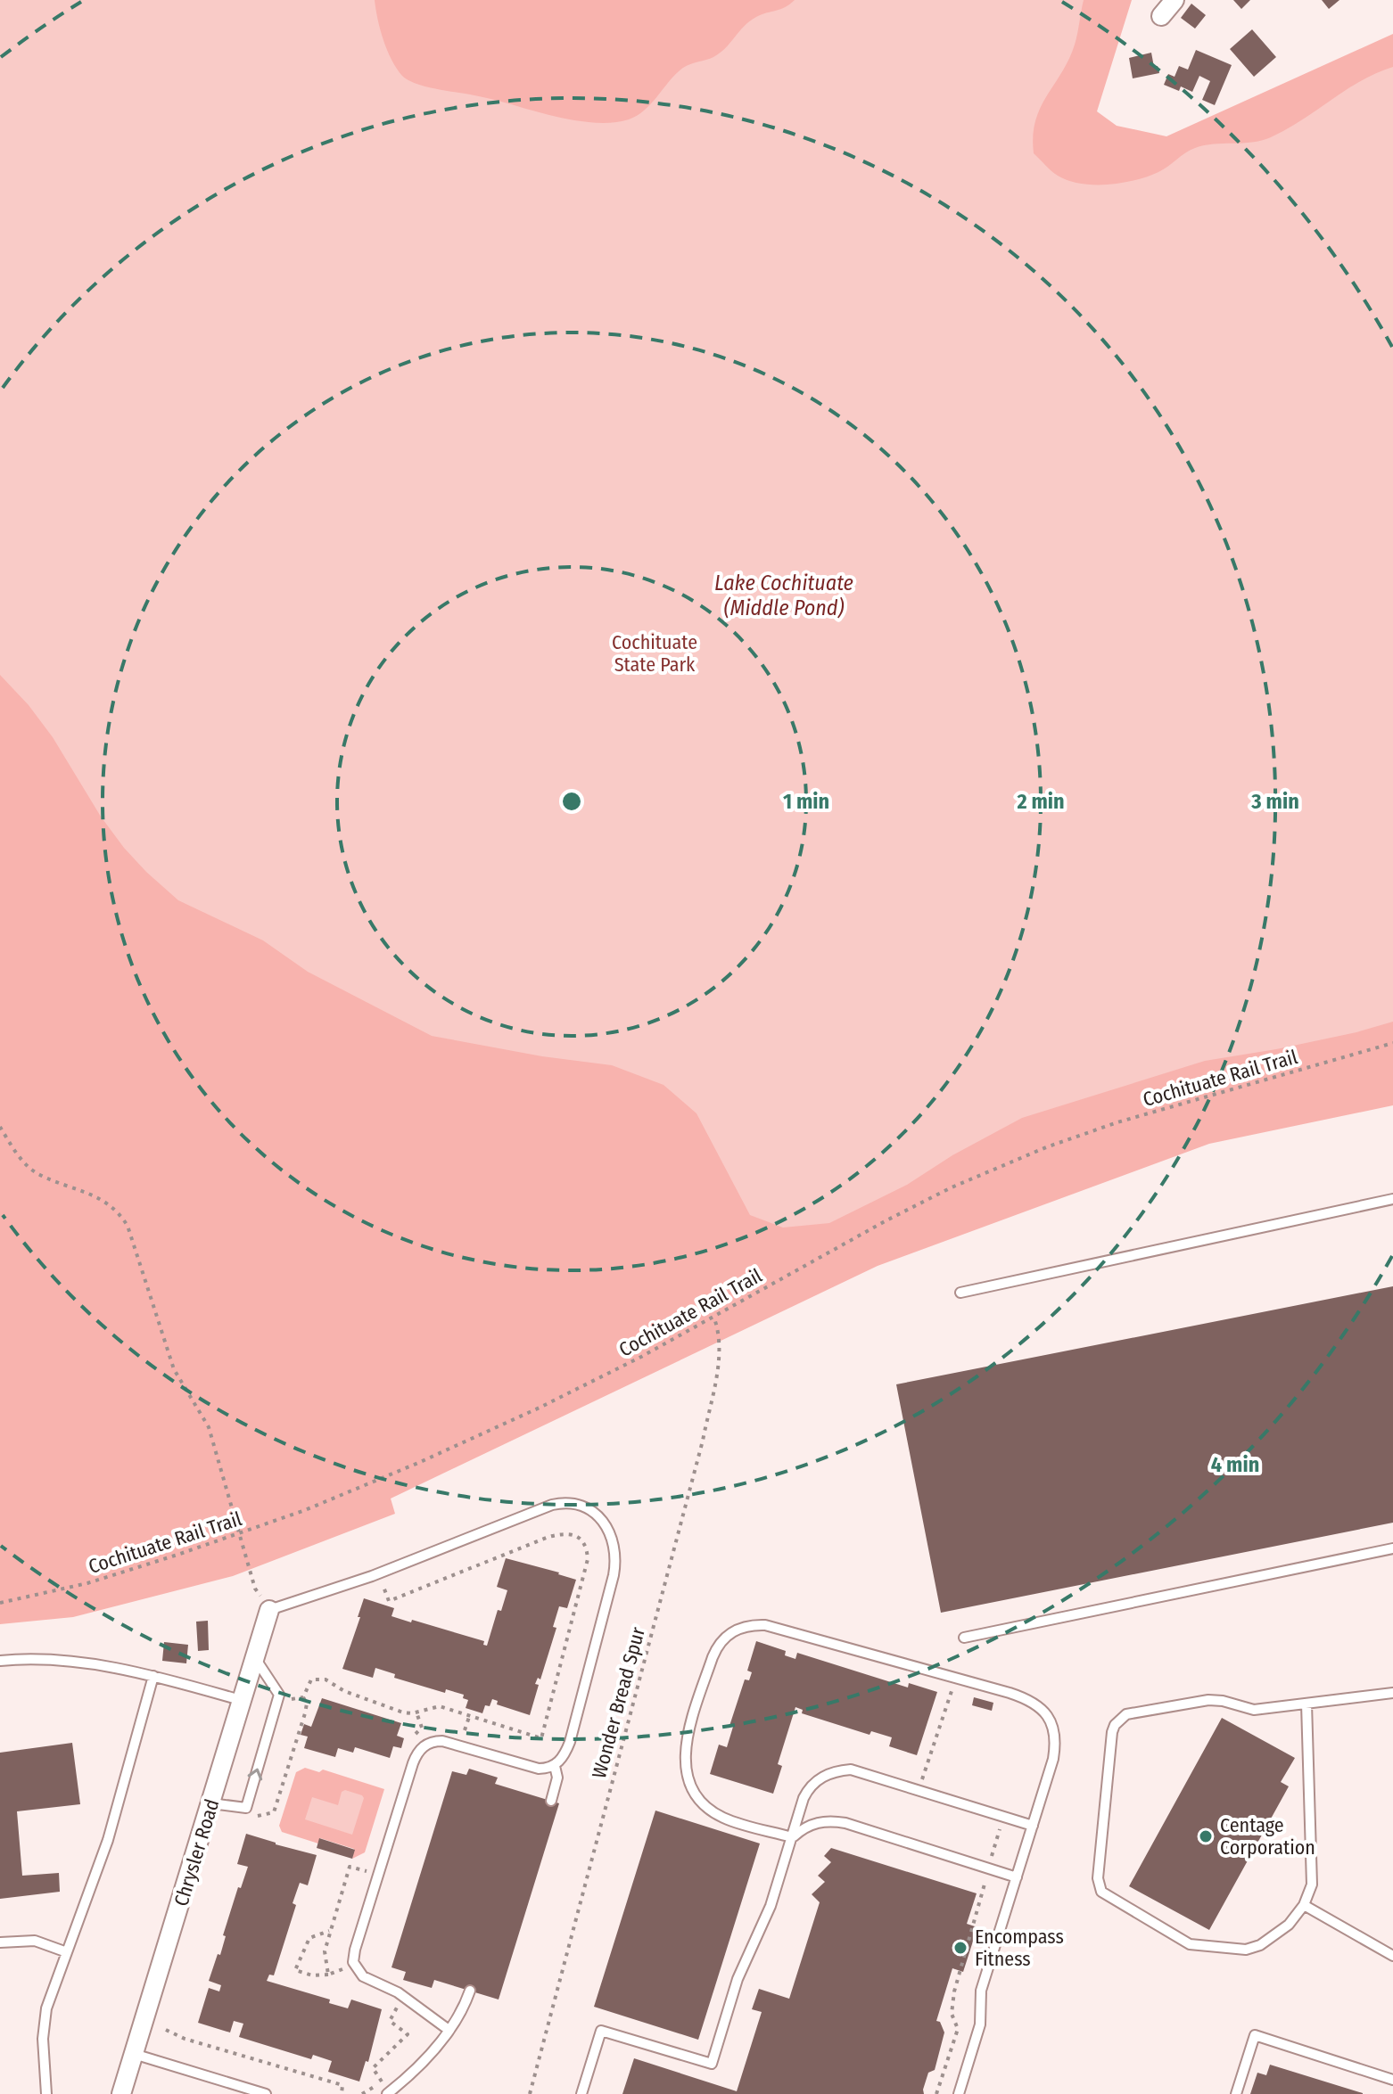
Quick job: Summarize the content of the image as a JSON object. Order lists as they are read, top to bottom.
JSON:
{
  "streets": {
    "street": ["Chrysler Road"],
    "path": ["Cochituate Rail Trail", "Wonder Bread Spur"]
  },
  "crossings": [
    ["Cochituate Rail Trail", "Wonder Bread Spur"]
  ],
  "water": ["Lake Cochituate (Middle Pond)"],
  "parks": ["Cochituate State Park"],
  "places": ["Centage Corporation", "Encompass Fitness"],
  "rings": [
    "1 min",
    "2 min",
    "3 min",
    "4 min"
  ]
}
